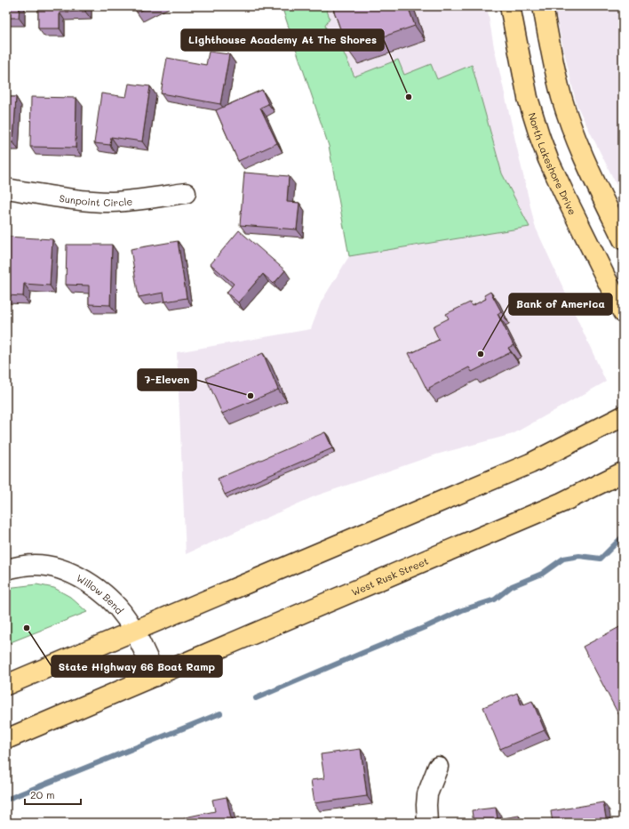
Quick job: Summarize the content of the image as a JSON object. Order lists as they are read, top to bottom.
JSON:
{
  "streets": {
    "main road": ["North Lakeshore Drive", "West Rusk Street"],
    "street": ["Sunpoint Circle", "Willow Bend"]
  },
  "crossings": [
    ["West Rusk Street", "Willow Bend"]
  ],
  "places": [
    "Lighthouse Academy At The Shores",
    "Bank of America",
    "7-Eleven",
    "State Highway 66 Boat Ramp"
  ],
  "scale_bar": "20 m"
}
